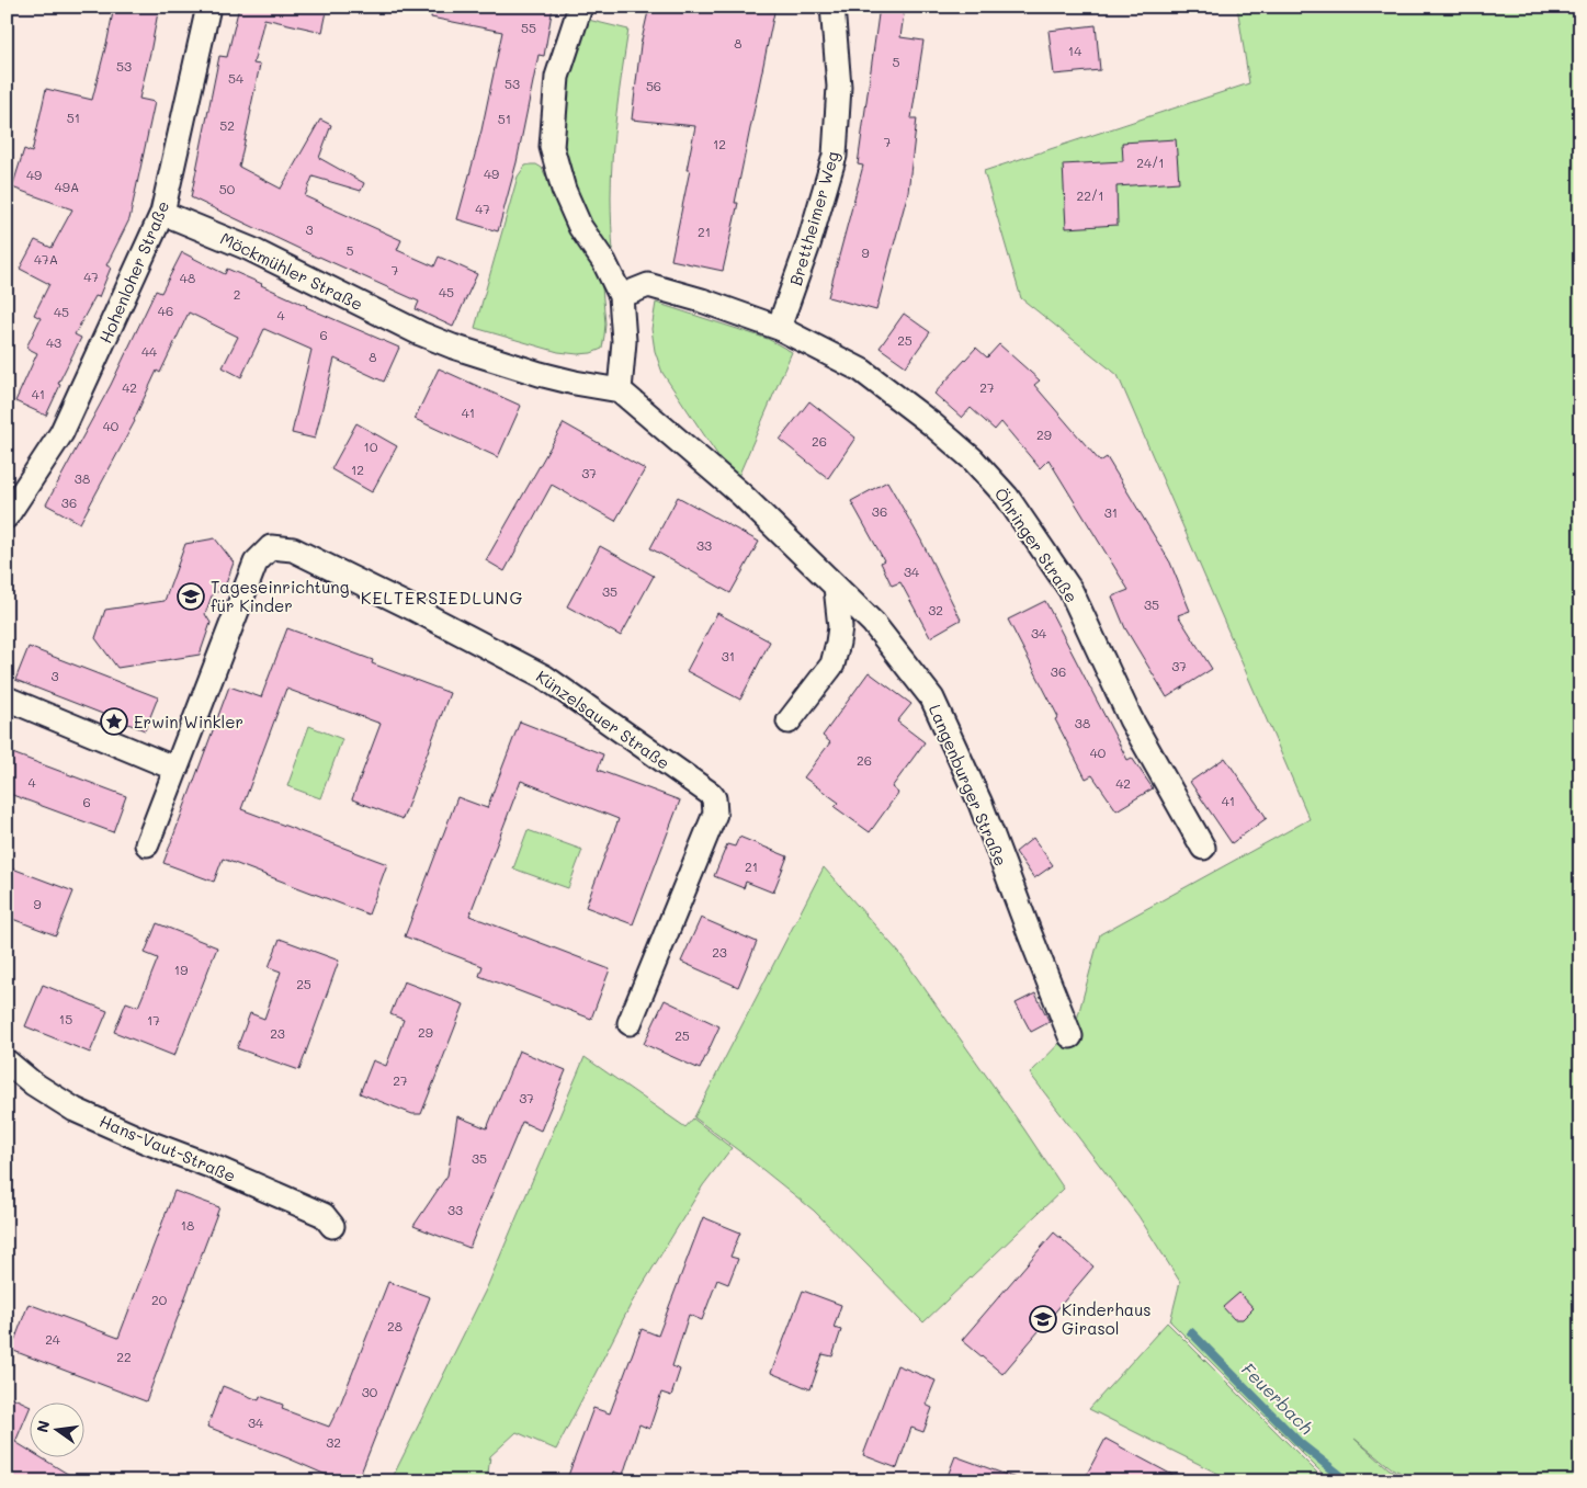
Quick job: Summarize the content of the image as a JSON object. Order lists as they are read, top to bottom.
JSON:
{
  "streets": {
    "street": [
      "Brettheimer Weg",
      "Möckmühler Straße",
      "Hohenloher Straße",
      "Öhringer Straße",
      "Künzelsauer Straße",
      "Langenburger Straße",
      "Hans-Vaut-Straße"
    ]
  },
  "crossings": [
    ["Brettheimer Weg", "Öhringer Straße"],
    ["Möckmühler Straße", "Hohenloher Straße"],
    ["Möckmühler Straße", "Langenburger Straße"]
  ],
  "districts": ["KELTERSIEDLUNG"],
  "water": ["Feuerbach"],
  "places": {
    "school or university": ["Tageseinrichtung für Kinder", "Kinderhaus Girasol"],
    "place": ["Erwin Winkler"]
  },
  "house_numbers": [
    "55",
    "8",
    "14",
    "5",
    "53",
    "54",
    "53",
    "56",
    "51",
    "51",
    "52",
    "7",
    "12",
    "24/1",
    "49",
    "49",
    "49A",
    "50",
    "22/1",
    "47",
    "3",
    "21",
    "5",
    "9",
    "47A",
    "7",
    "47",
    "48",
    "45",
    "2",
    "46",
    "45",
    "4",
    "6",
    "25",
    "43",
    "44",
    "8",
    "42",
    "27",
    "41",
    "41",
    "40",
    "29",
    "26",
    "10",
    "12",
    "37",
    "38",
    "36",
    "36",
    "31",
    "33",
    "34",
    "35",
    "35",
    "32",
    "34",
    "31",
    "37",
    "36",
    "3",
    "38",
    "40",
    "26",
    "4",
    "42",
    "41",
    "6",
    "21",
    "9",
    "23",
    "19",
    "25",
    "15",
    "17",
    "29",
    "23",
    "25",
    "27",
    "37",
    "35",
    "33",
    "18",
    "20",
    "28",
    "24",
    "22",
    "30",
    "34",
    "32"
  ],
  "north": "left"
}
